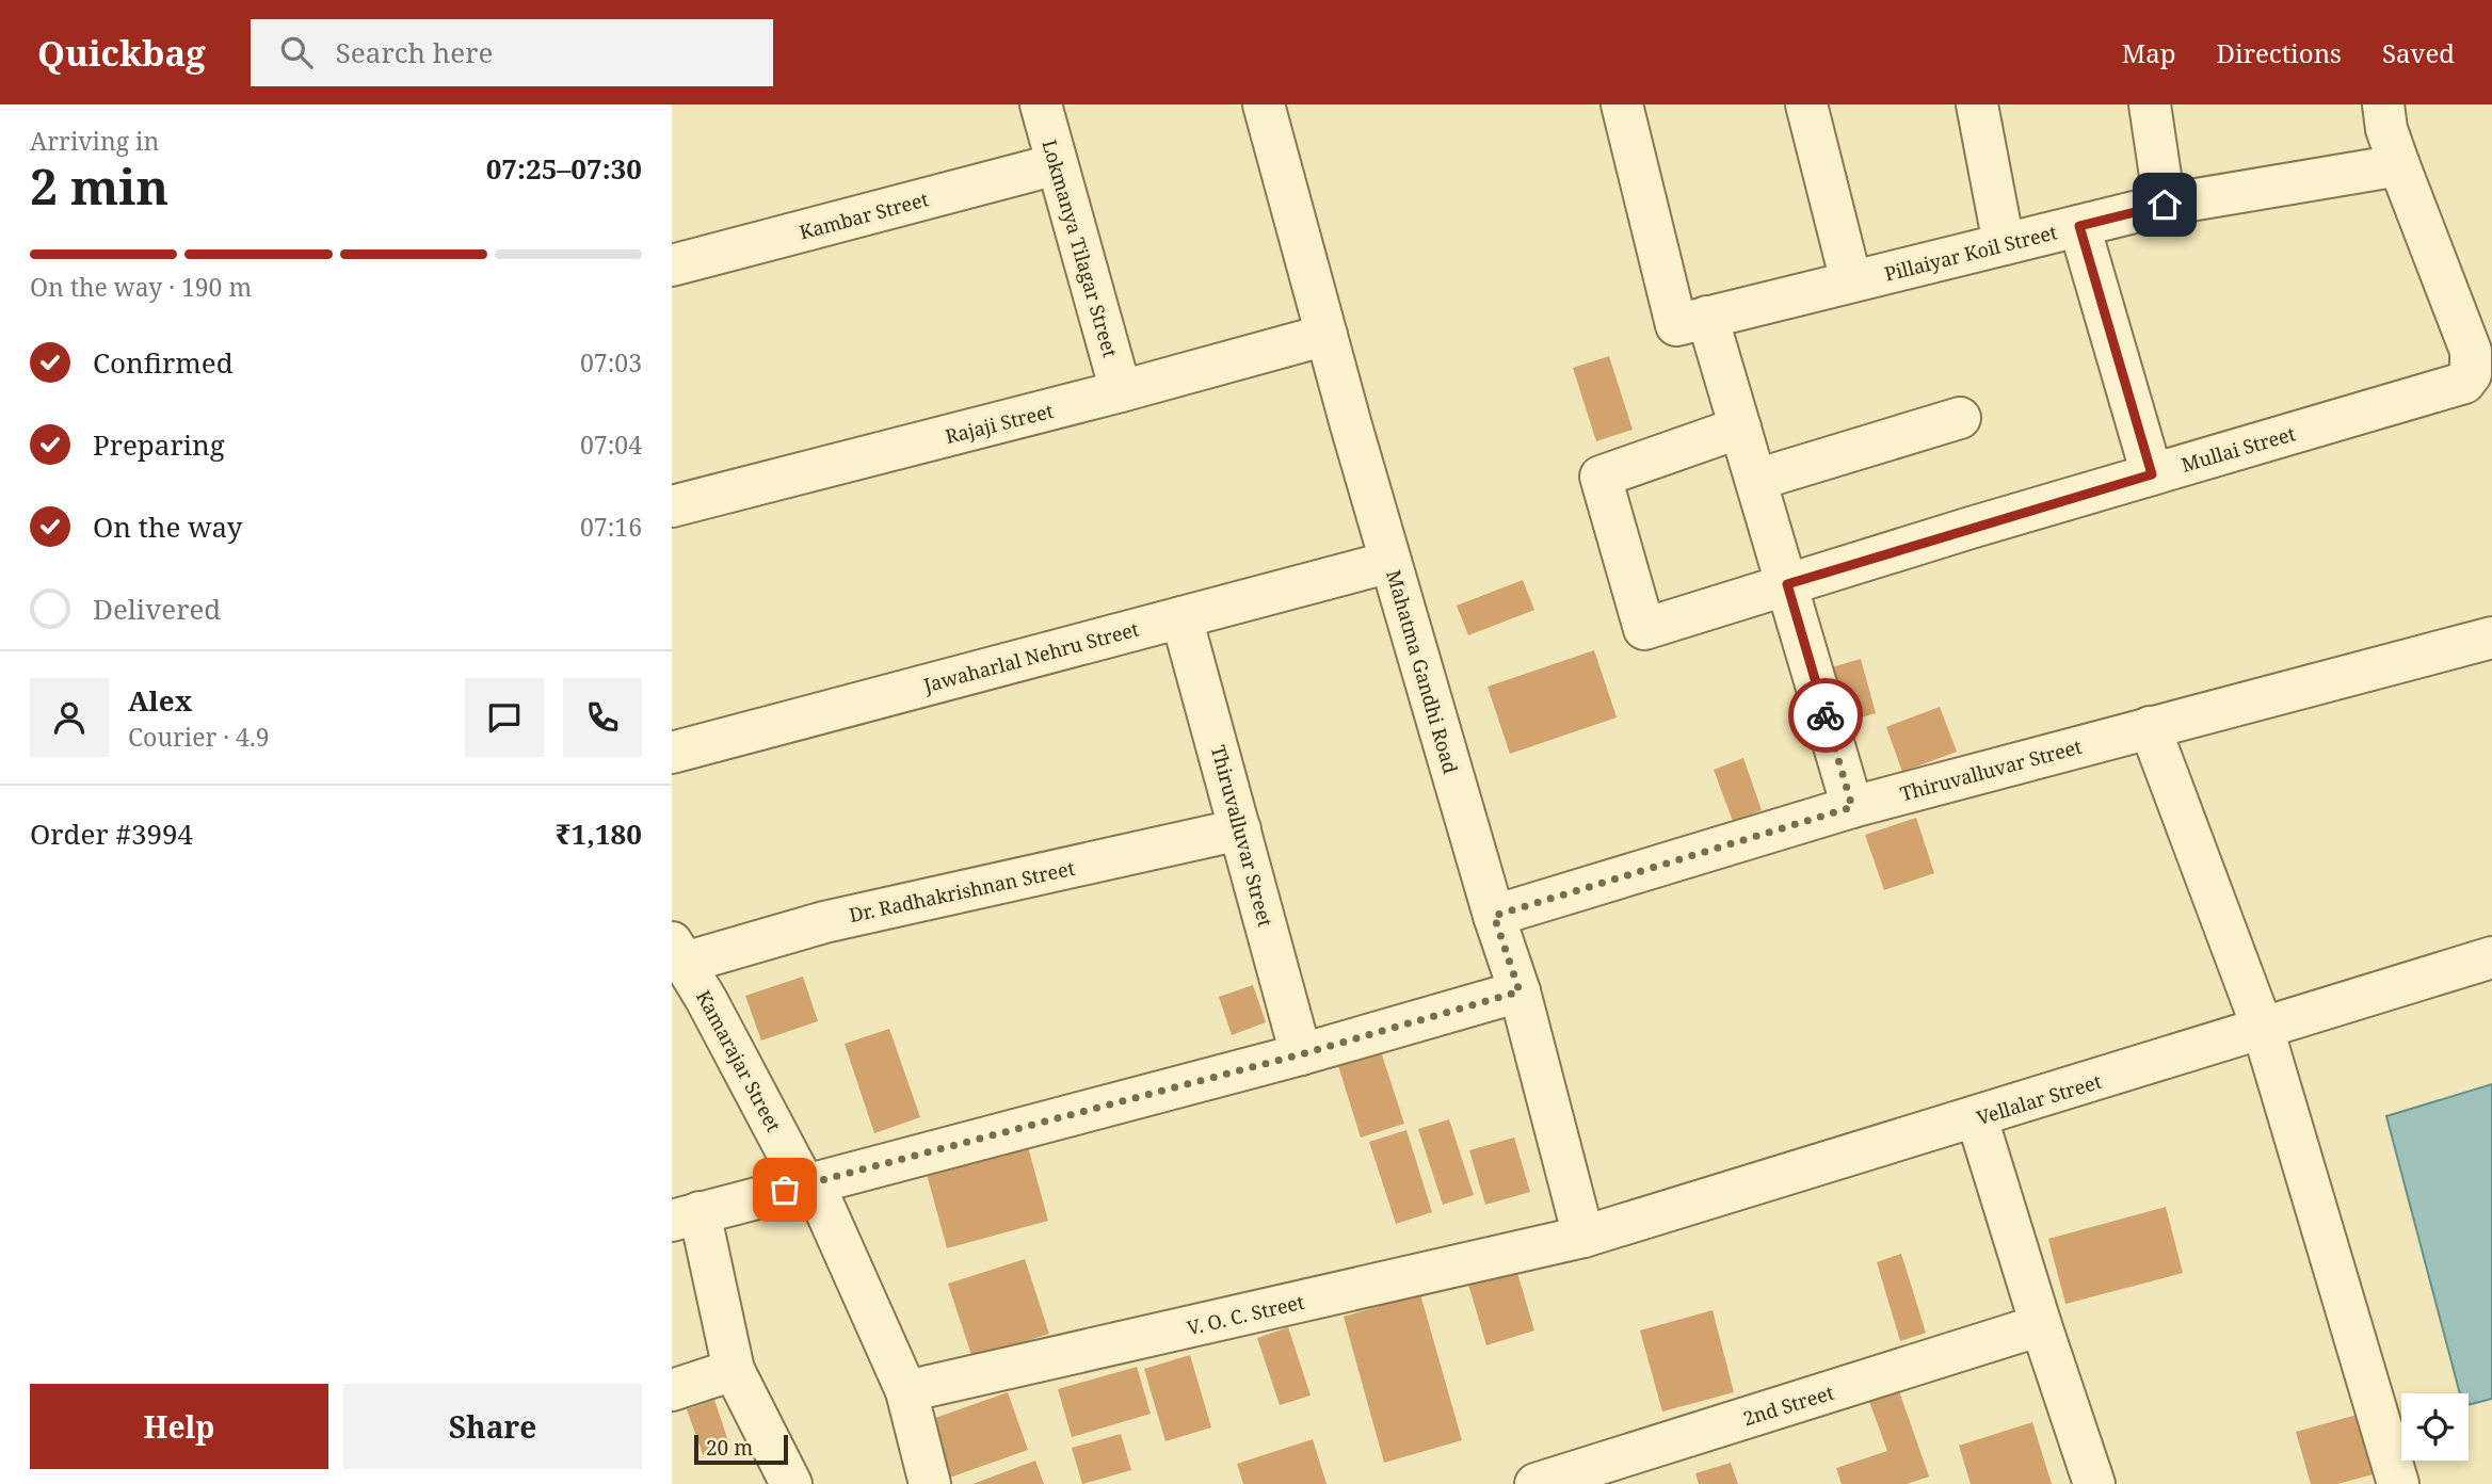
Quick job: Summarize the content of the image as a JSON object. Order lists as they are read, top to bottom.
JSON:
{
  "streets": {
    "street": [
      "Kambar Street",
      "Lokmanya Tilagar Street",
      "Pillaiyar Koil Street",
      "Rajaji Street",
      "Mullai Street",
      "Jawaharlal Nehru Street",
      "Mahatma Gandhi Road",
      "Thiruvalluvar Street",
      "Dr. Radhakrishnan Street",
      "Kamarajar Street",
      "Vellalar Street",
      "V. O. C. Street",
      "2nd Street"
    ]
  },
  "crossings": [
    ["Kambar Street", "Lokmanya Tilagar Street"],
    ["Lokmanya Tilagar Street", "Rajaji Street"],
    ["Pillaiyar Koil Street", "Mullai Street"],
    ["Rajaji Street", "Mahatma Gandhi Road"],
    ["Jawaharlal Nehru Street", "Mahatma Gandhi Road"],
    ["Jawaharlal Nehru Street", "Thiruvalluvar Street"],
    ["Mahatma Gandhi Road", "Thiruvalluvar Street"],
    ["Mahatma Gandhi Road", "Vellalar Street"],
    ["Mahatma Gandhi Road", "V. O. C. Street"],
    ["Thiruvalluvar Street", "Dr. Radhakrishnan Street"],
    ["Dr. Radhakrishnan Street", "Kamarajar Street"],
    ["Kamarajar Street", "V. O. C. Street"],
    ["Vellalar Street", "V. O. C. Street"]
  ],
  "scale_bar": "20 m",
  "page": {
    "header": "Quickbag",
    "search": "Search here",
    "nav": ["Map", "Directions", "Saved"],
    "heading": ["2 min", "Arriving in", "07:25–07:30"],
    "panel": [
      "Alex",
      "Courier · 4.9",
      "Order #3994",
      "₹1,180"
    ],
    "bar": "On the way · 190 m",
    "list": [
      ["Confirmed", "07:03"],
      ["Preparing", "07:04"],
      ["On the way", "07:16"],
      "Delivered"
    ],
    "buttons": ["Help", "Share"],
    "scale": "20 m"
  }
}
